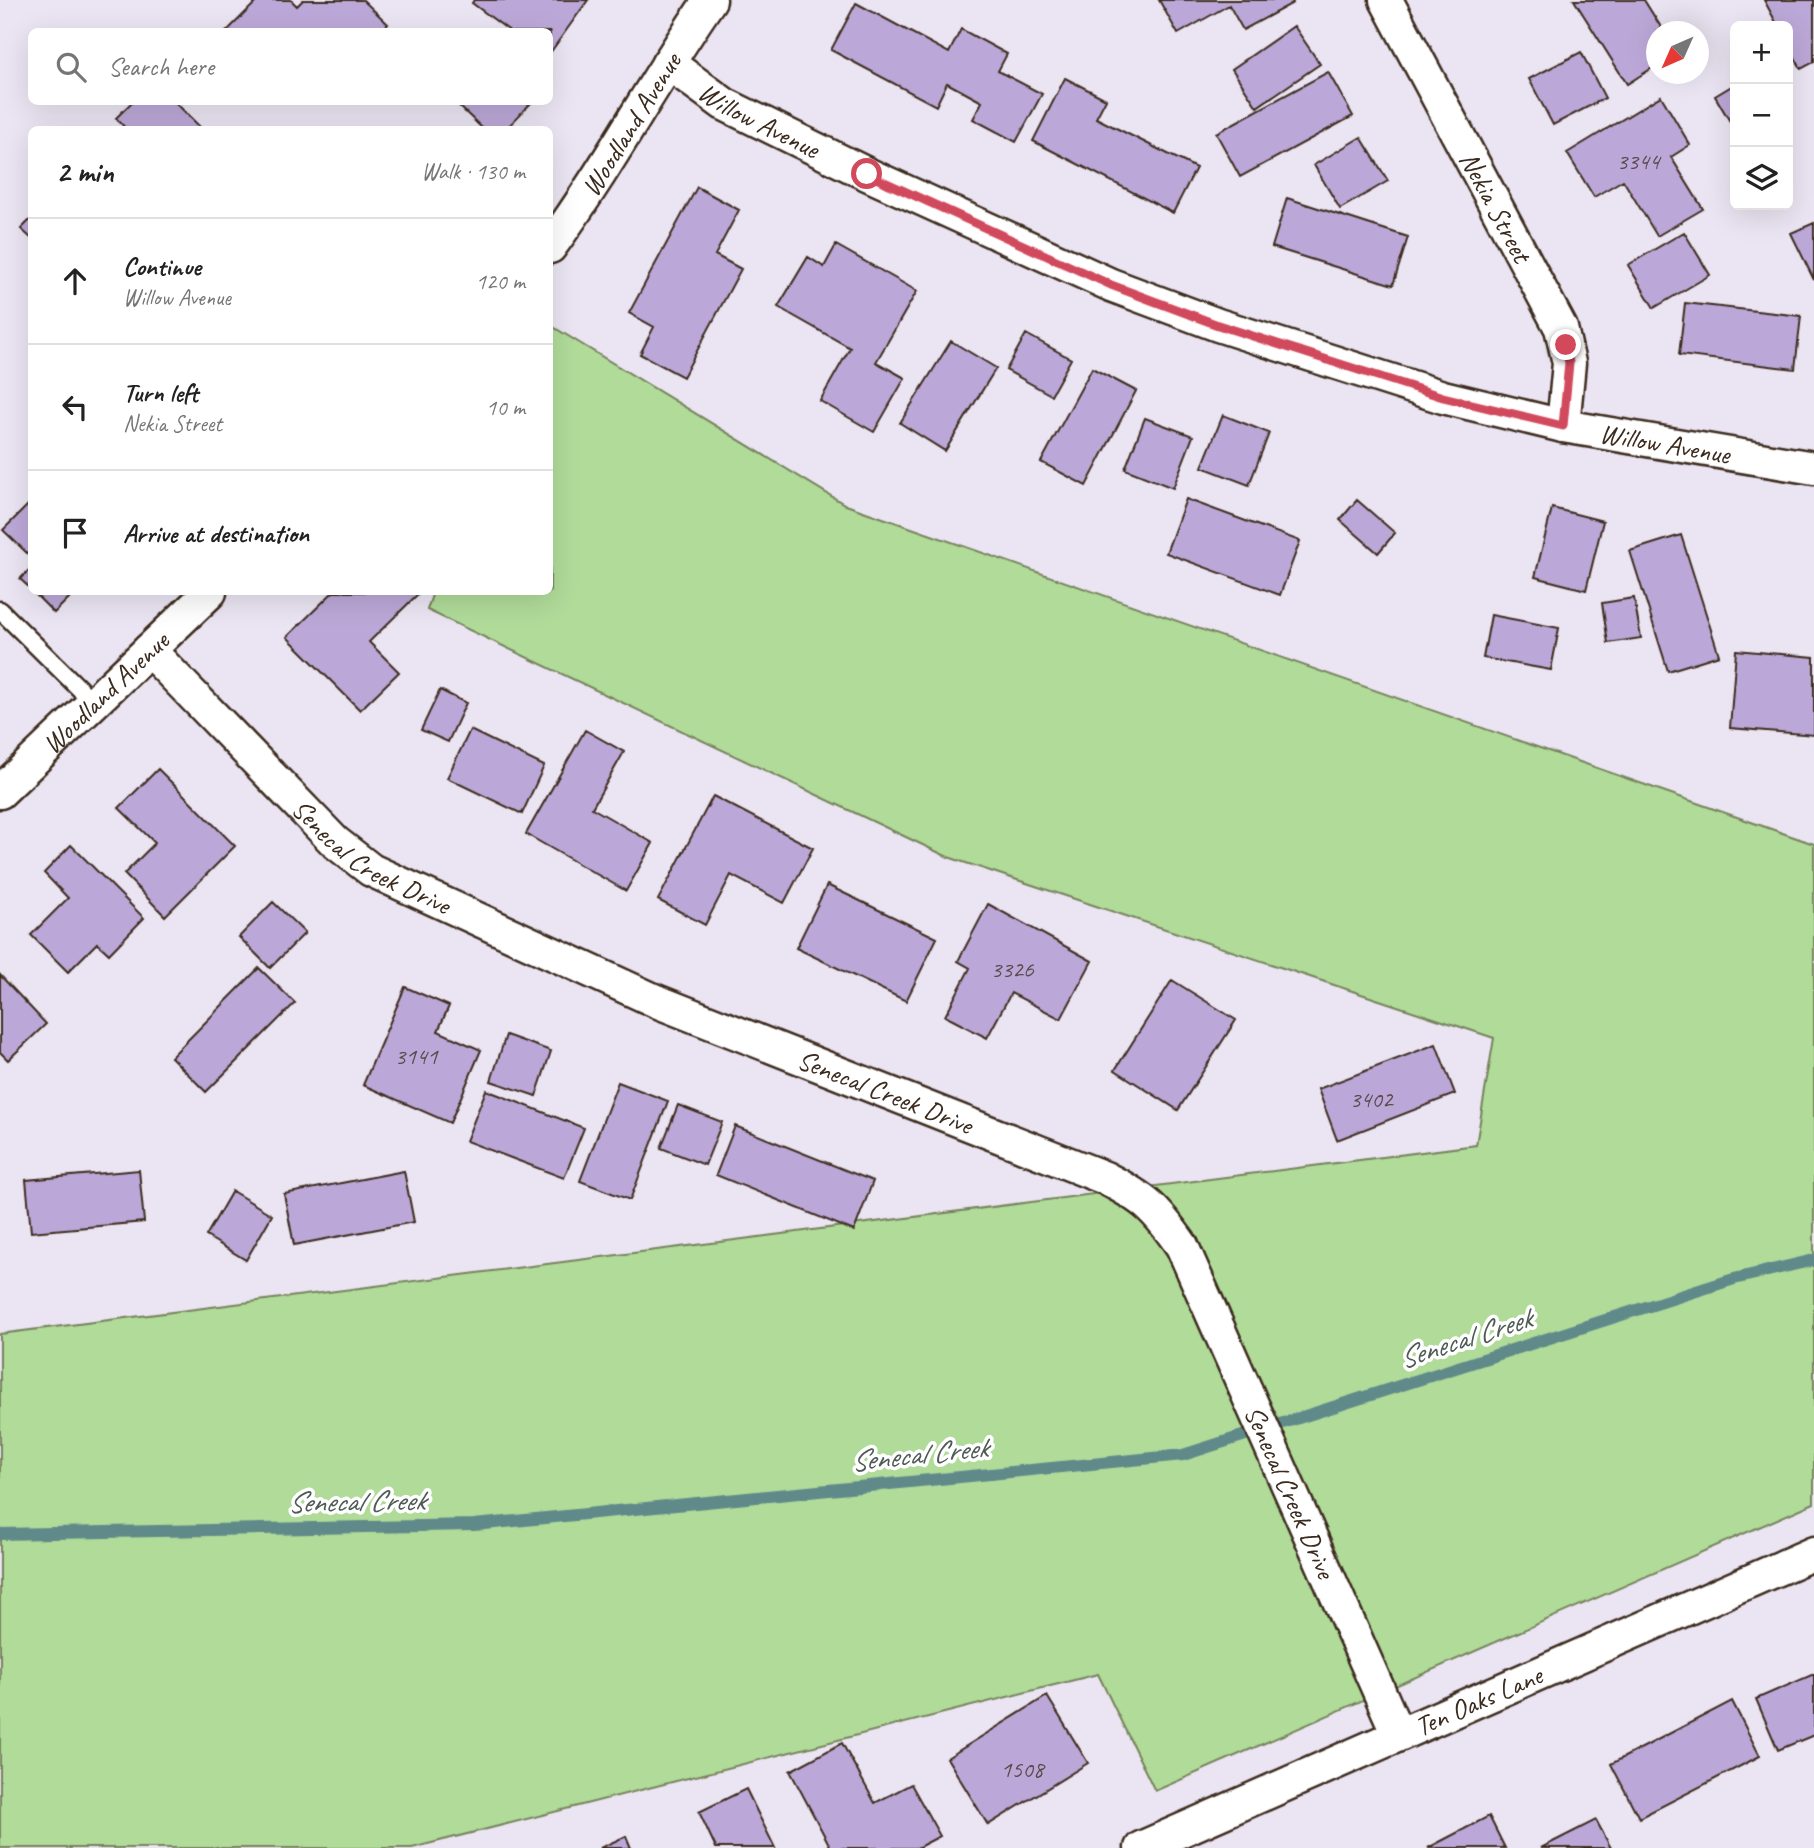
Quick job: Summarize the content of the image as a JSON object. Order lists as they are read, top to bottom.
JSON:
{
  "streets": {
    "street": [
      "Willow Avenue",
      "Woodland Avenue",
      "Nekia Street",
      "Senecal Creek Drive",
      "Ten Oaks Lane"
    ]
  },
  "crossings": [
    ["Willow Avenue", "Woodland Avenue"],
    ["Willow Avenue", "Nekia Street"],
    ["Woodland Avenue", "Senecal Creek Drive"],
    ["Senecal Creek Drive", "Ten Oaks Lane"]
  ],
  "water": ["Senecal Creek"],
  "house_numbers": [
    "3344",
    "3326",
    "3141",
    "3402",
    "1508"
  ],
  "north": "bottom left",
  "page": {
    "map_buttons": ["+", "−"],
    "search": "Search here",
    "heading": ["2 min", "Walk · 130 m"],
    "list": [
      ["Continue", "Willow Avenue", "120 m"],
      ["Turn left", "Nekia Street", "10 m"],
      "Arrive at destination"
    ]
  }
}
